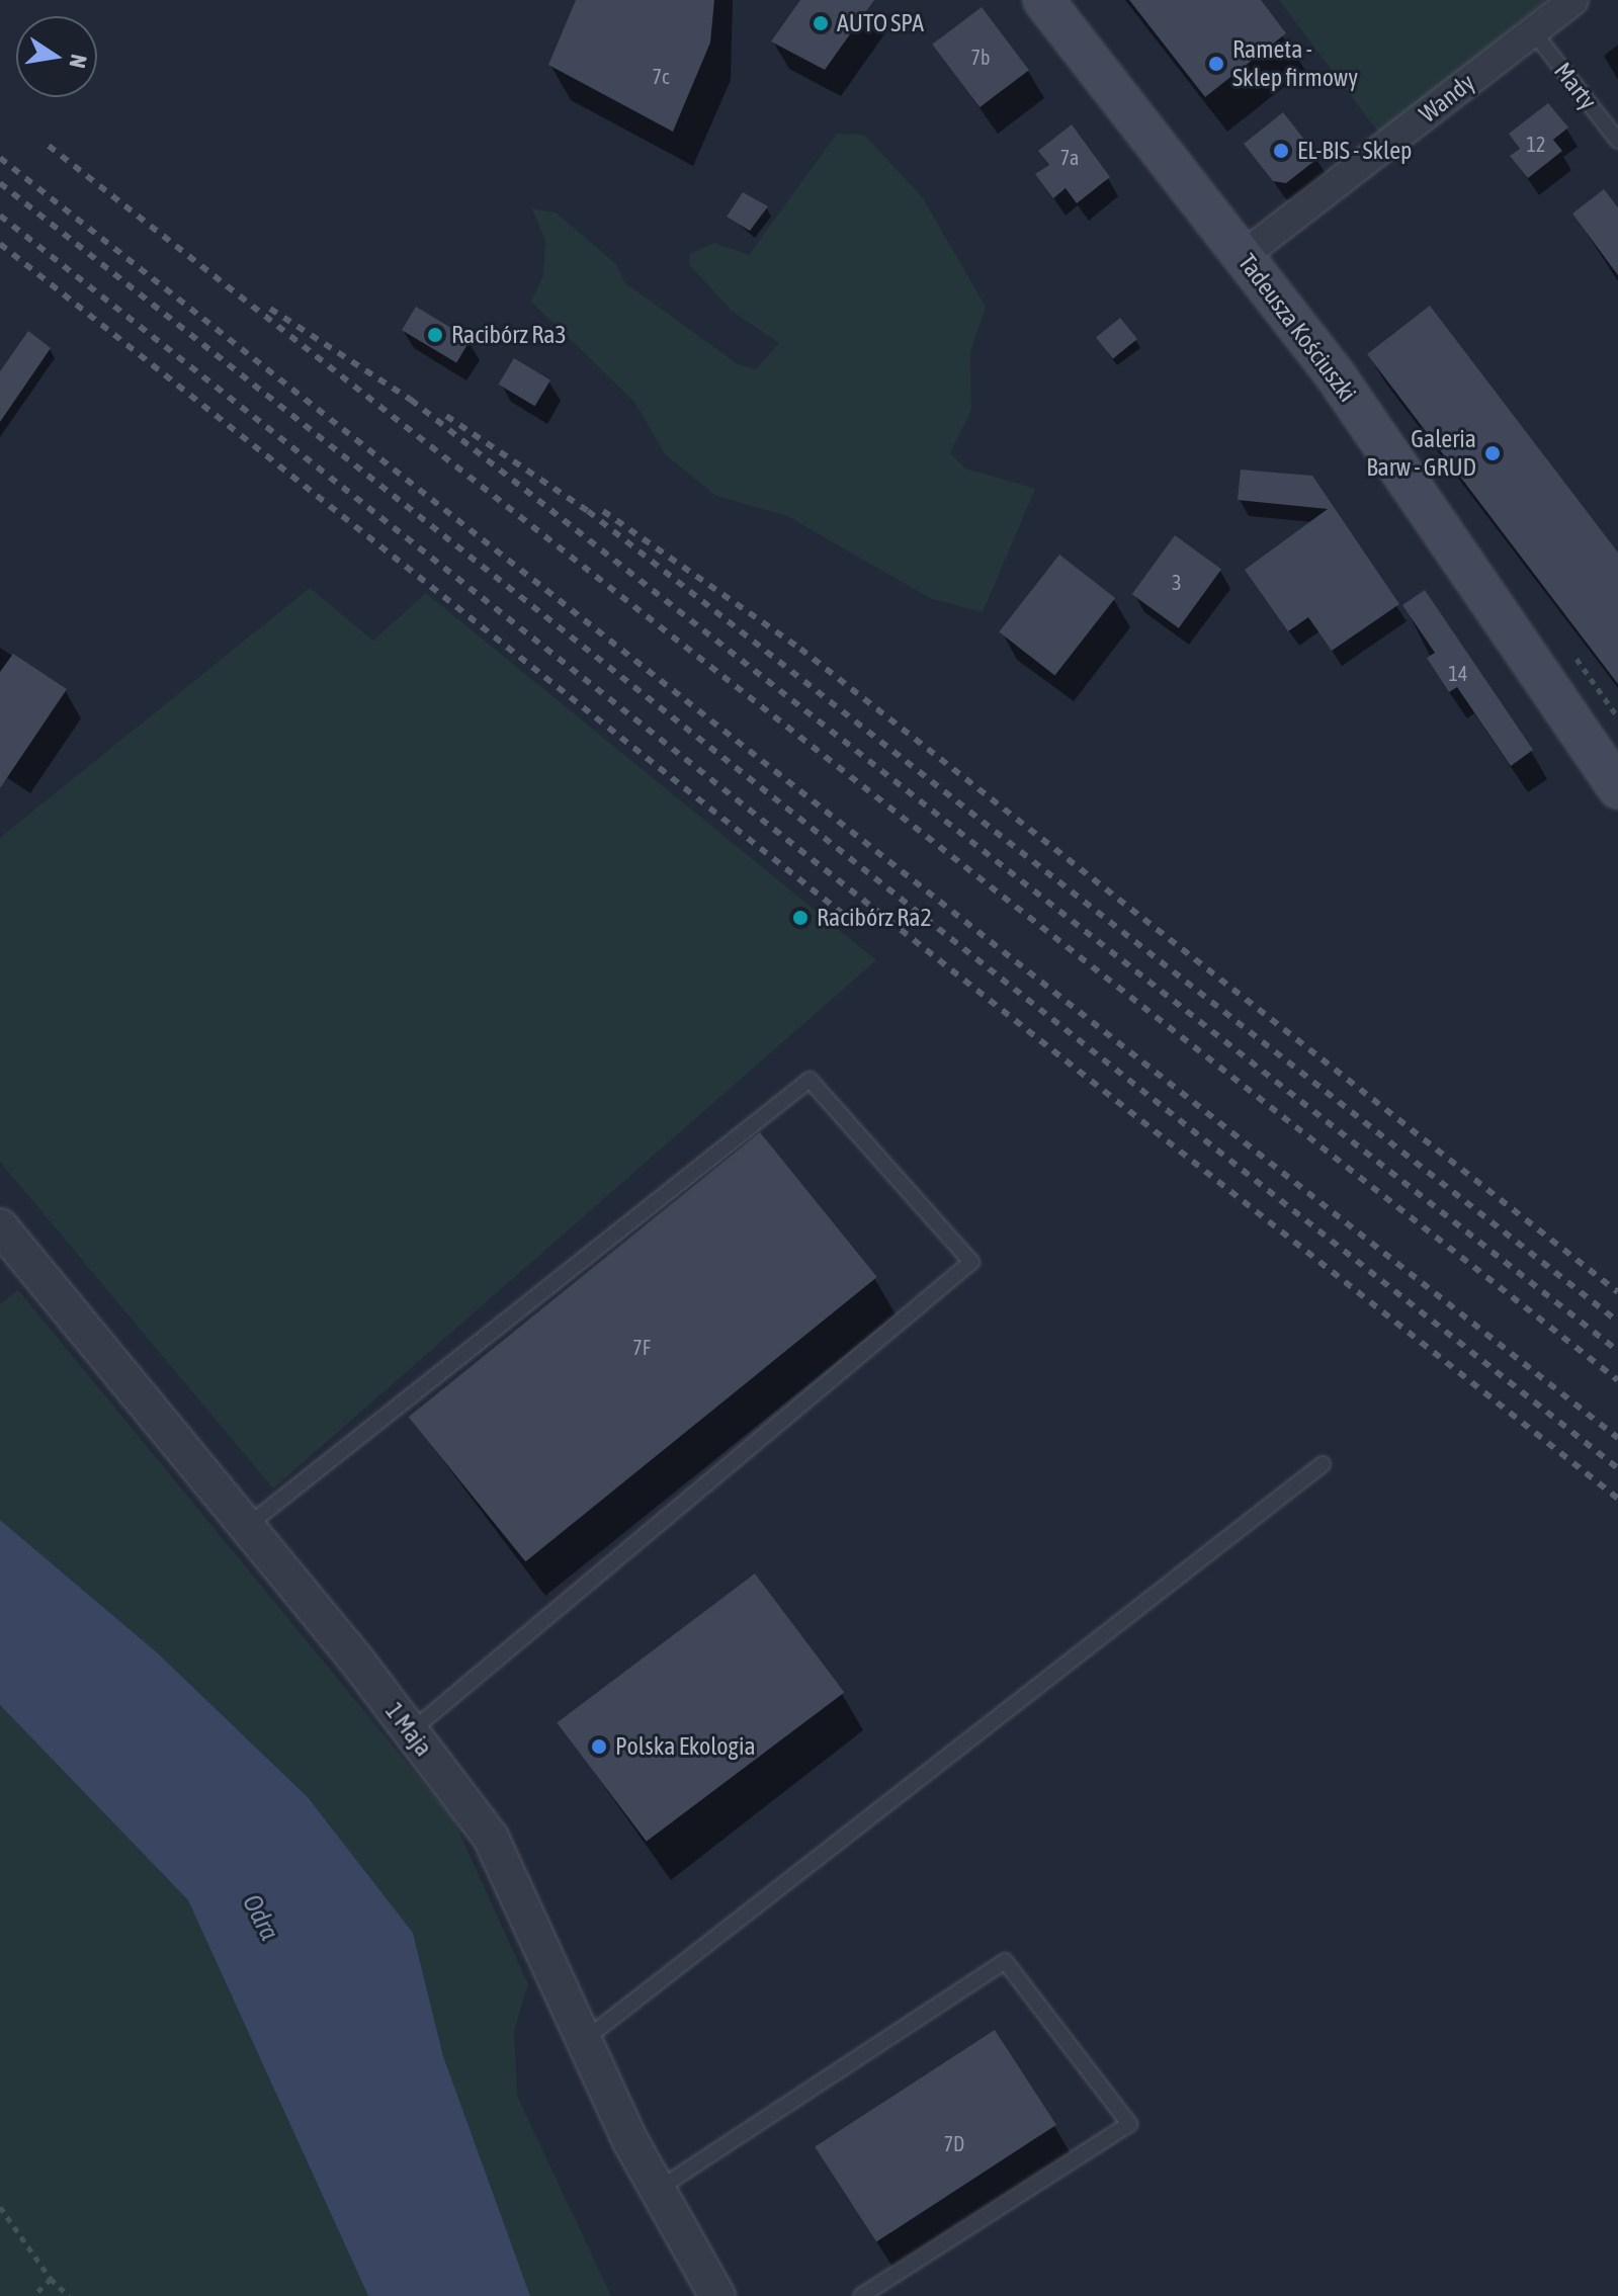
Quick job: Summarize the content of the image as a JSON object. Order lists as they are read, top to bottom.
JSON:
{
  "streets": {
    "main road": ["Tadeusza Kościuszki"],
    "street": ["Wandy", "1 Maja"],
    "lane": ["Marty"]
  },
  "crossings": [
    ["Marty", "Wandy"],
    ["Wandy", "Tadeusza Kościuszki"]
  ],
  "water": ["Odra"],
  "places": [
    "AUTO SPA",
    "Rameta - Sklep firmowy",
    "EL-BIS - Sklep",
    "Racibórz Ra3",
    "Galeria Barw - GRUD",
    "Racibórz Ra2",
    "Polska Ekologia"
  ],
  "house_numbers": [
    "7b",
    "7c",
    "12",
    "7a",
    "3",
    "14",
    "7F",
    "7D"
  ],
  "north": "right"
}
